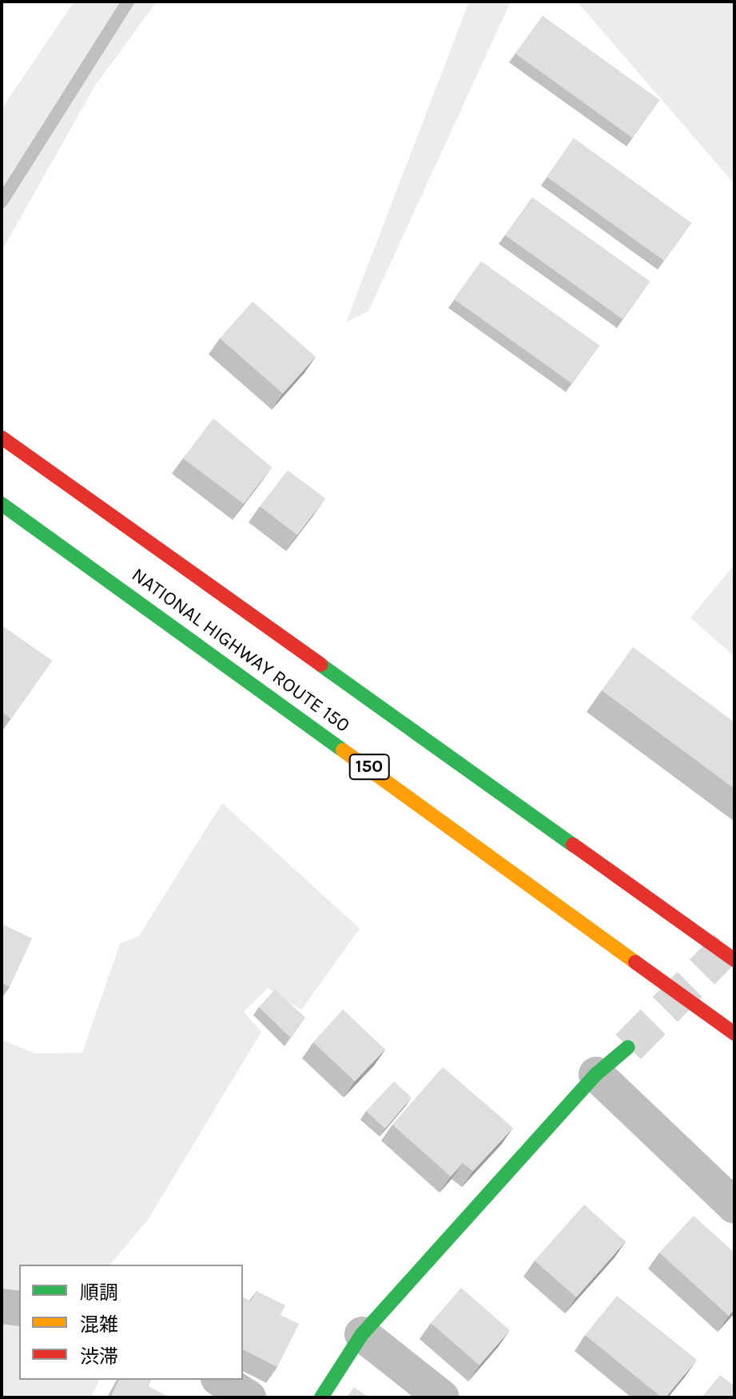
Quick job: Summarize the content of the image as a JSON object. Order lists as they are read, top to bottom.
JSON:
{
  "streets": {
    "main road": ["NATIONAL HIGHWAY ROUTE 150", "150"]
  },
  "legend": ["順調", "混雑", "渋滞"]
}
